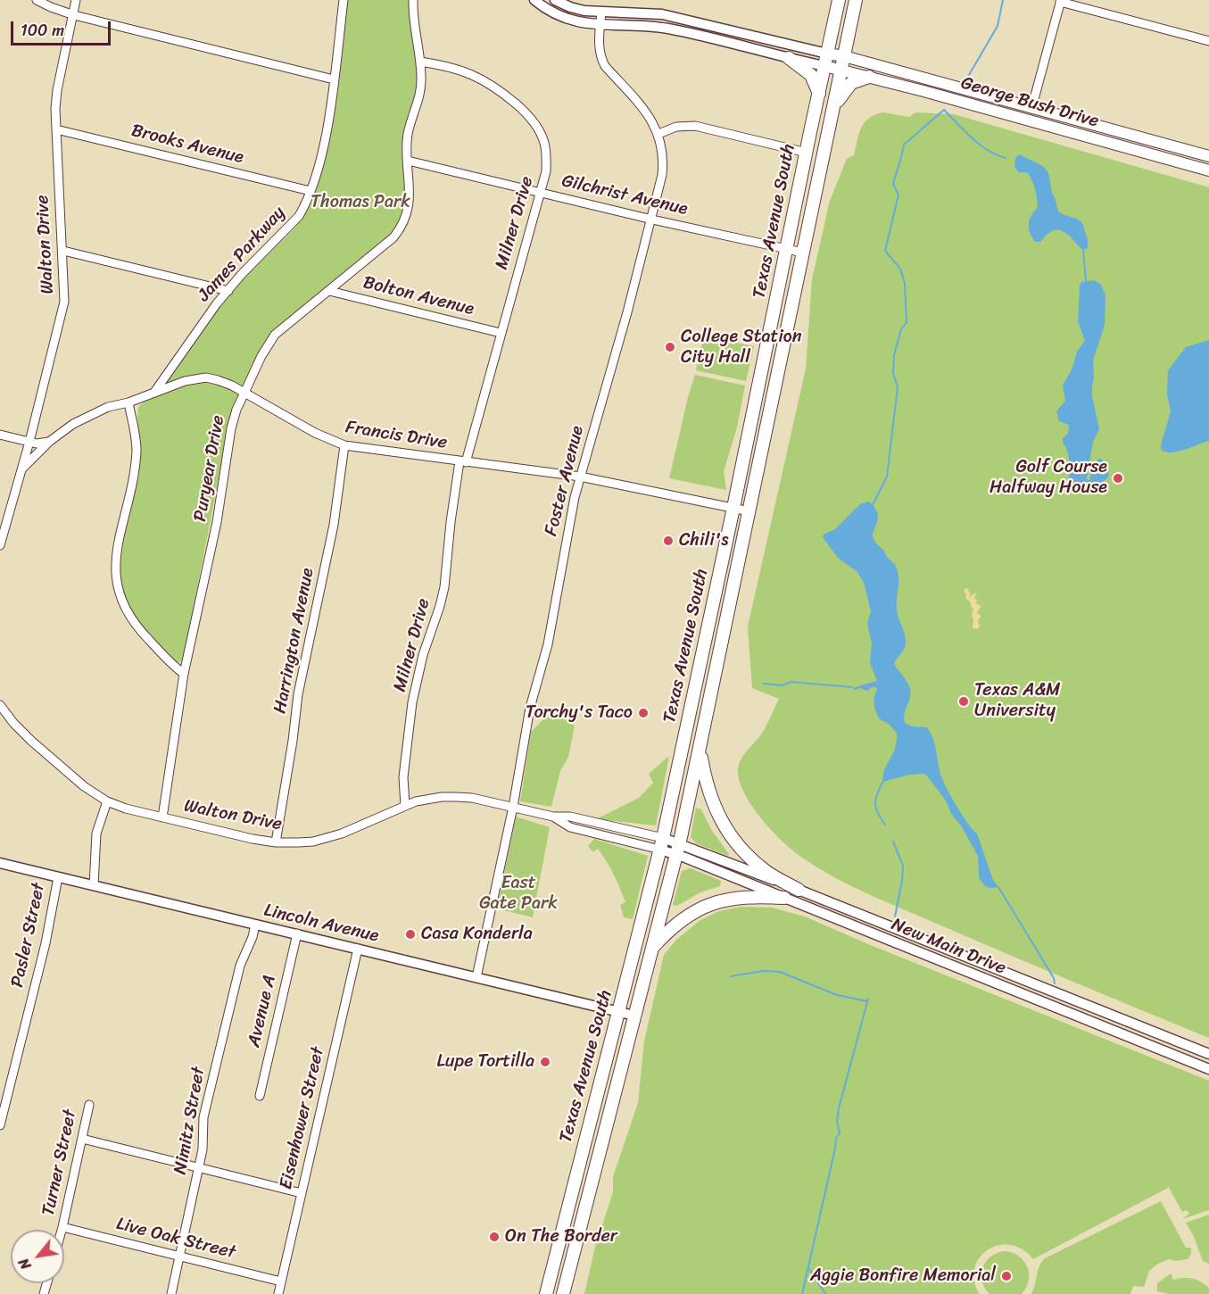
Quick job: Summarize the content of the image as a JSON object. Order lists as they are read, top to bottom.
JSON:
{
  "streets": {
    "main road": ["George Bush Drive", "Texas Avenue South"],
    "street": [
      "Brooks Avenue",
      "Gilchrist Avenue",
      "Milner Drive",
      "Walton Drive",
      "James Parkway",
      "Bolton Avenue",
      "Francis Drive",
      "Puryear Drive",
      "Foster Avenue",
      "Harrington Avenue",
      "Lincoln Avenue",
      "Pasler Street",
      "New Main Drive",
      "Avenue A",
      "Eisenhower Street",
      "Nimitz Street",
      "Turner Street",
      "Live Oak Street"
    ]
  },
  "crossings": [
    ["George Bush Drive", "Texas Avenue South"],
    ["Brooks Avenue", "Walton Drive"],
    ["Brooks Avenue", "James Parkway"],
    ["Gilchrist Avenue", "Texas Avenue South"],
    ["Gilchrist Avenue", "Milner Drive"],
    ["Gilchrist Avenue", "Puryear Drive"],
    ["Gilchrist Avenue", "Foster Avenue"],
    ["Texas Avenue South", "Walton Drive"],
    ["Texas Avenue South", "Francis Drive"],
    ["Texas Avenue South", "Lincoln Avenue"],
    ["Texas Avenue South", "New Main Drive"],
    ["Milner Drive", "Walton Drive"],
    ["Milner Drive", "Bolton Avenue"],
    ["Milner Drive", "Francis Drive"],
    ["Milner Drive", "Puryear Drive"],
    ["Walton Drive", "Francis Drive"],
    ["Walton Drive", "Puryear Drive"],
    ["Walton Drive", "Foster Avenue"],
    ["Walton Drive", "Harrington Avenue"],
    ["James Parkway", "Francis Drive"],
    ["Bolton Avenue", "Puryear Drive"],
    ["Francis Drive", "Puryear Drive"],
    ["Francis Drive", "Foster Avenue"],
    ["Francis Drive", "Harrington Avenue"],
    ["Foster Avenue", "Lincoln Avenue"],
    ["Lincoln Avenue", "Pasler Street"],
    ["Lincoln Avenue", "Avenue A"],
    ["Lincoln Avenue", "Eisenhower Street"],
    ["Lincoln Avenue", "Nimitz Street"],
    ["Eisenhower Street", "Live Oak Street"],
    ["Nimitz Street", "Live Oak Street"],
    ["Turner Street", "Live Oak Street"]
  ],
  "parks": ["Thomas Park", "East Gate Park"],
  "places": [
    "College Station City Hall",
    "Golf Course Halfway House",
    "Chili's",
    "Texas A&M University",
    "Torchy's Taco",
    "Casa Konderla",
    "Lupe Tortilla",
    "On The Border",
    "Aggie Bonfire Memorial"
  ],
  "scale_bar": "100 m",
  "north": "bottom left"
}
